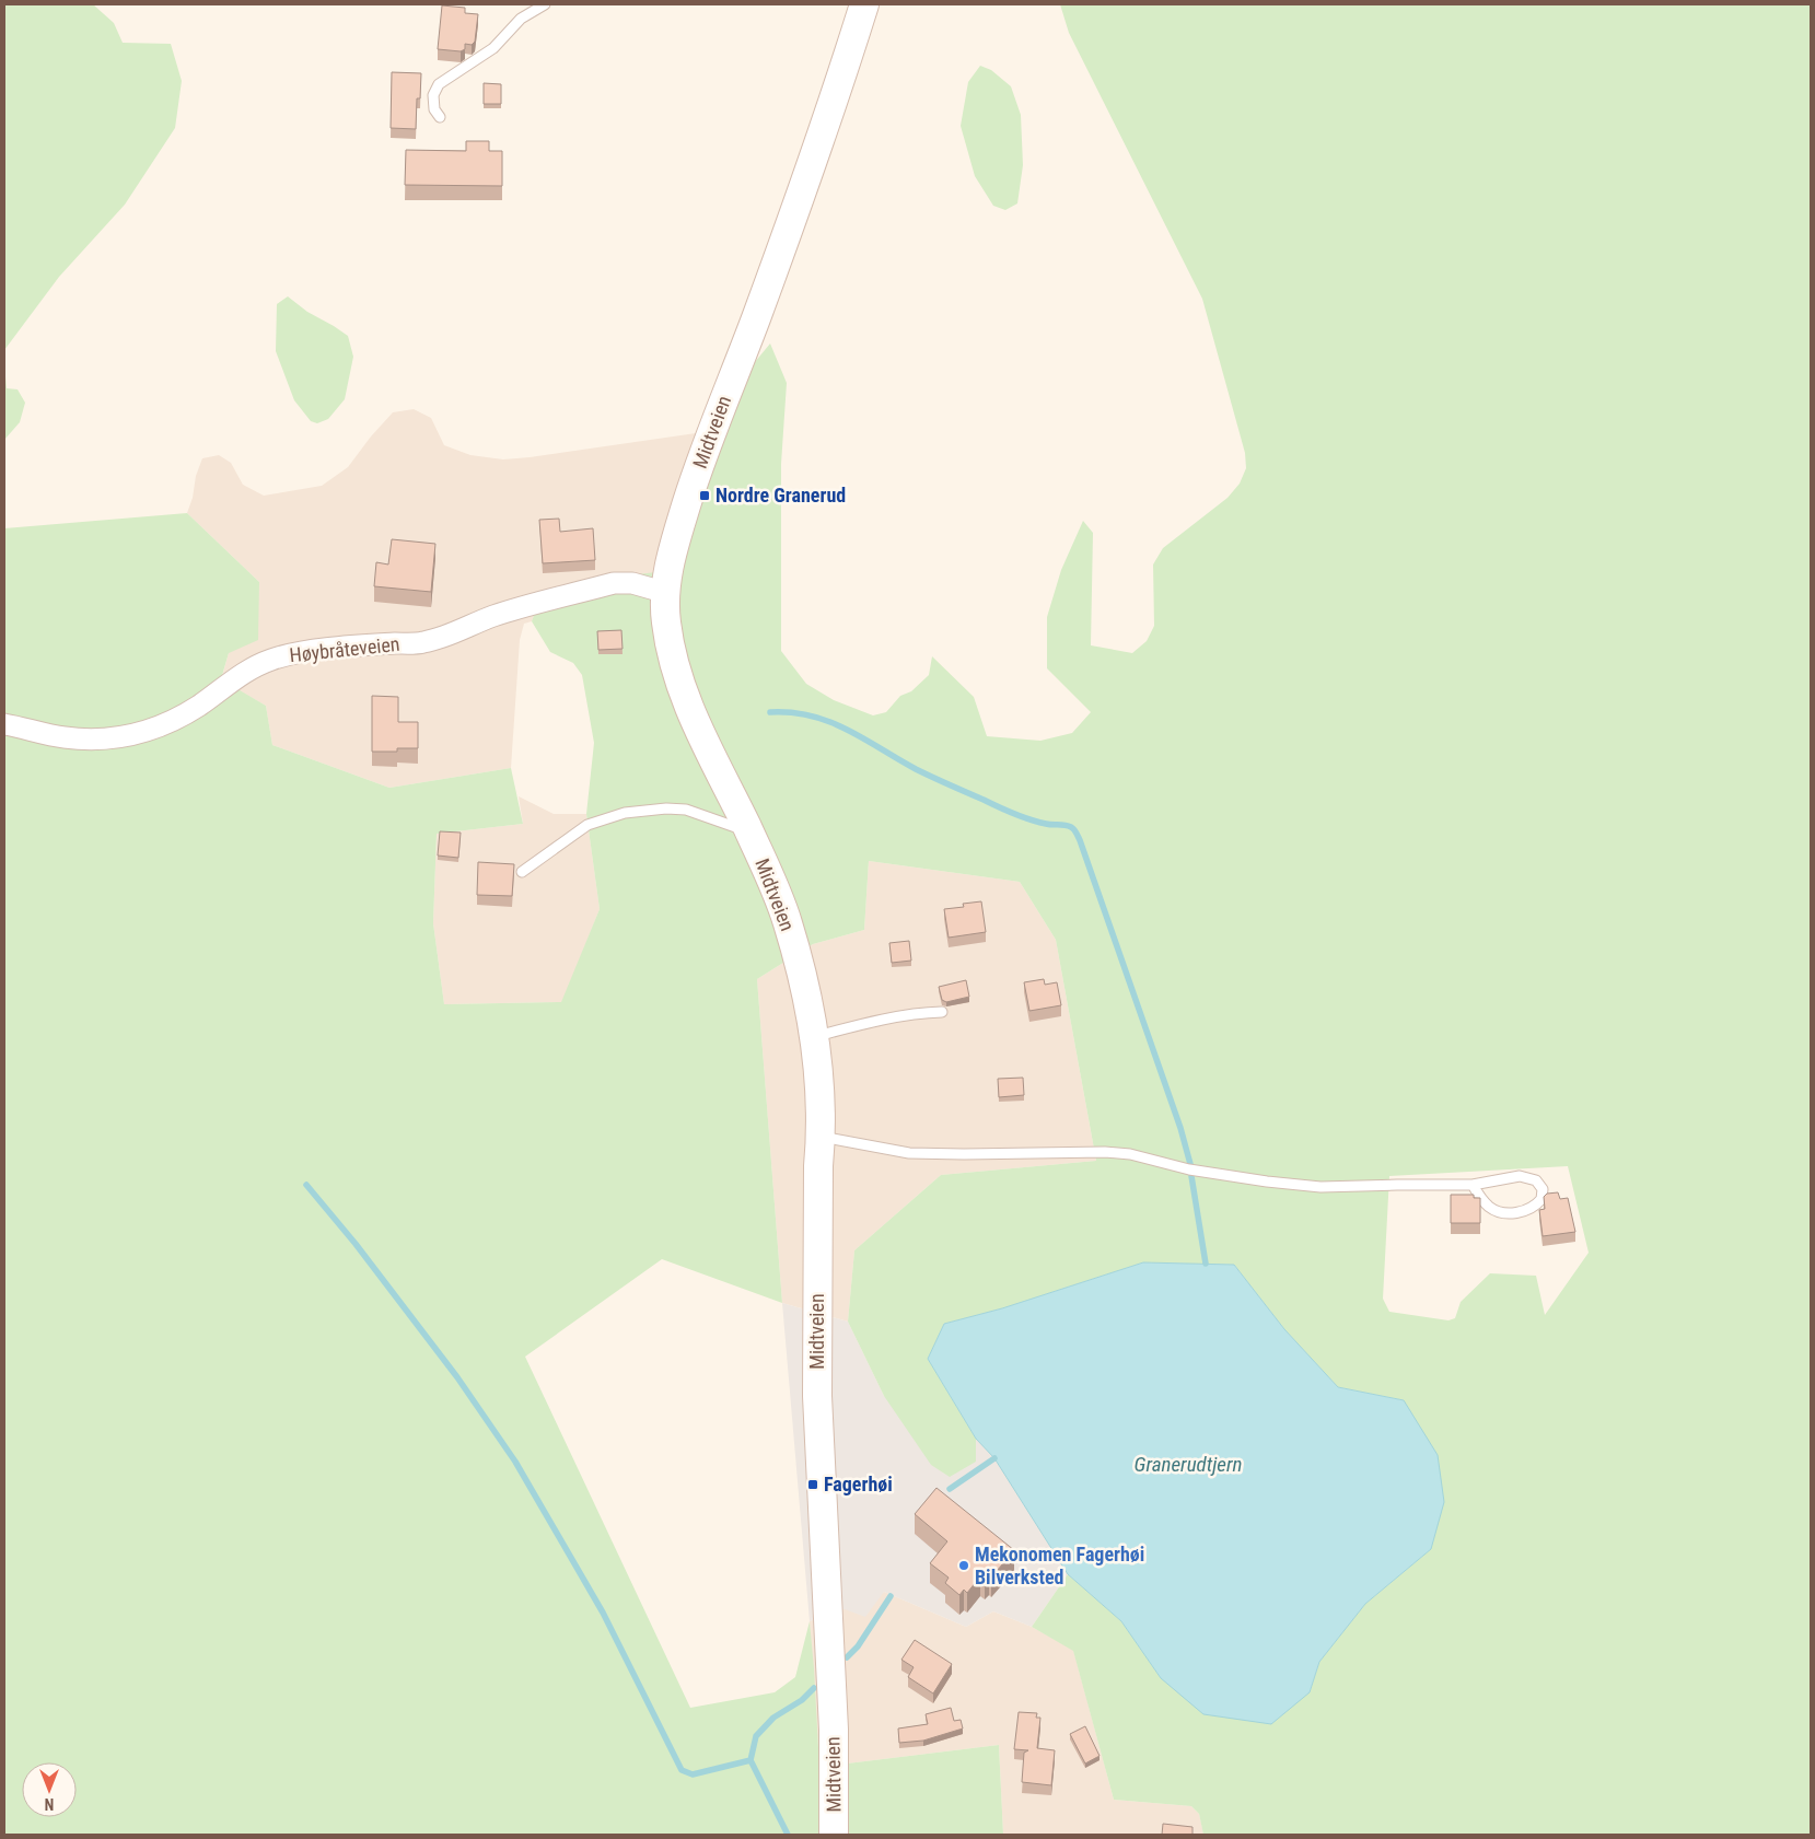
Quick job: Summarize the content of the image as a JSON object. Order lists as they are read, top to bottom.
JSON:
{
  "streets": {
    "main road": ["Midtveien"],
    "street": ["Høybråteveien"]
  },
  "crossings": [
    ["Midtveien", "Høybråteveien"]
  ],
  "water": ["Granerudtjern"],
  "places": {
    "transit": ["Nordre Granerud", "Fagerhøi"],
    "other": ["Mekonomen Fagerhøi Bilverksted"]
  },
  "north": "bottom"
}
